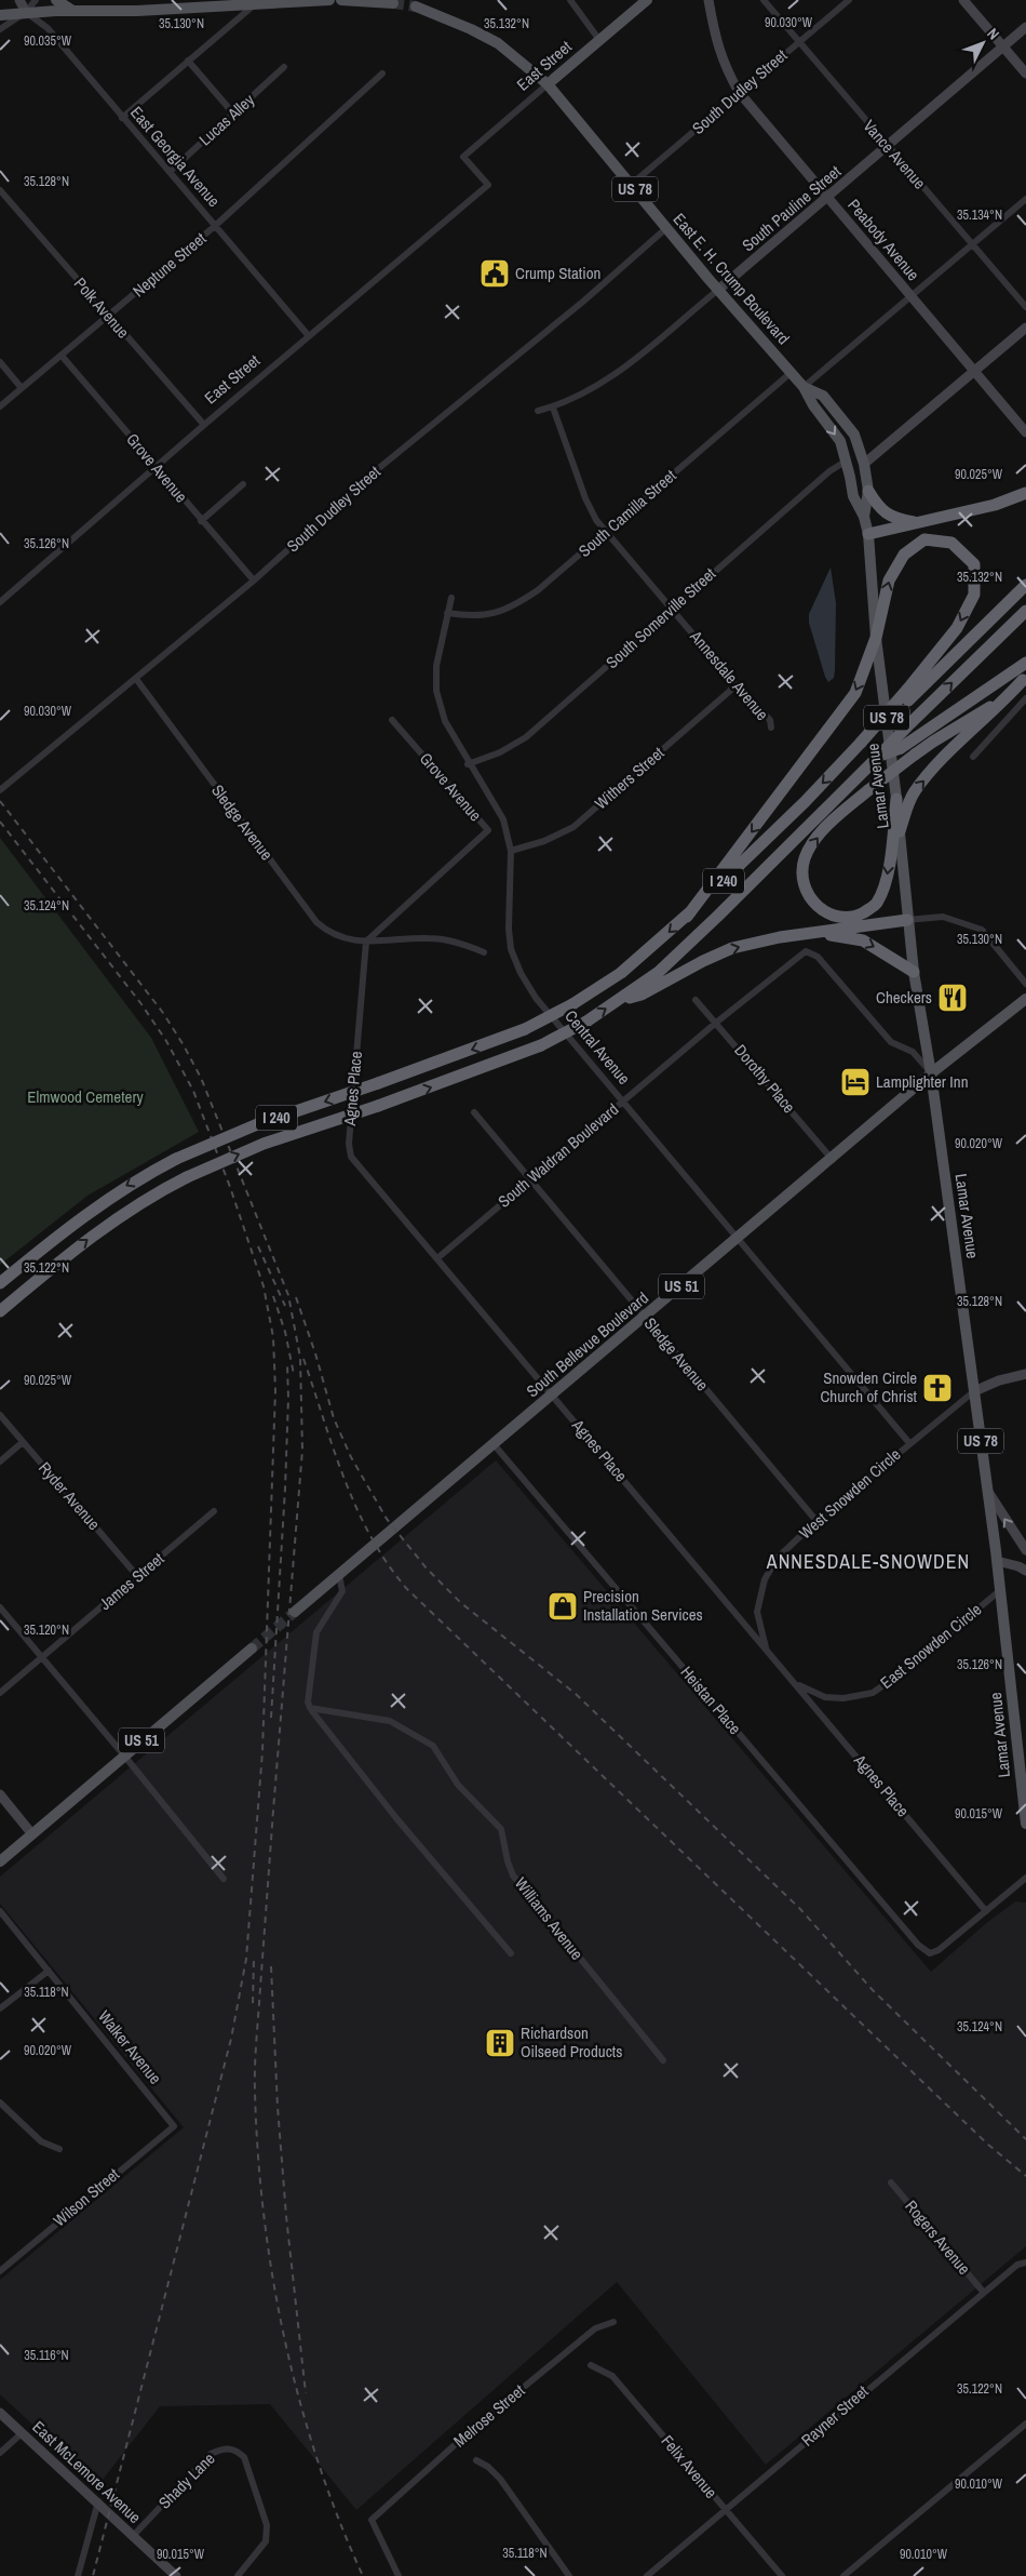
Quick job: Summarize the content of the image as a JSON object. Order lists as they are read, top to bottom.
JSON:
{
  "streets": {
    "highway": ["I 240"],
    "main road": [
      "East Street",
      "East Georgia Avenue",
      "US 78",
      "South Pauline Street",
      "Peabody Avenue",
      "East E. H. Crump Boulevard",
      "Lamar Avenue",
      "US 51",
      "South Bellevue Boulevard",
      "East McLemore Avenue"
    ],
    "street": [
      "South Dudley Street",
      "Lucas Alley",
      "Vance Avenue",
      "Neptune Street",
      "Polk Avenue",
      "Grove Avenue",
      "South Camilla Street",
      "South Somerville Street",
      "Annesdale Avenue",
      "Withers Street",
      "Sledge Avenue",
      "Central Avenue",
      "Dorothy Place",
      "Agnes Place",
      "South Waldran Boulevard",
      "West Snowden Circle",
      "Ryder Avenue",
      "James Street",
      "East Snowden Circle",
      "Heistan Place",
      "Williams Avenue",
      "Walker Avenue",
      "Wilson Street",
      "Rogers Avenue",
      "Melrose Street",
      "Rayner Street",
      "Felix Avenue",
      "Shady Lane"
    ]
  },
  "crossings": [
    ["East Street", "East Georgia Avenue"],
    ["East Street", "East E. H. Crump Boulevard"],
    ["East Street", "Polk Avenue"],
    ["East Street", "Grove Avenue"],
    ["South Dudley Street", "Vance Avenue"],
    ["South Dudley Street", "Peabody Avenue"],
    ["South Dudley Street", "East E. H. Crump Boulevard"],
    ["South Dudley Street", "Grove Avenue"],
    ["South Dudley Street", "Sledge Avenue"],
    ["Lucas Alley", "East Georgia Avenue"],
    ["Vance Avenue", "South Pauline Street"],
    ["East Georgia Avenue", "Neptune Street"],
    ["South Pauline Street", "Peabody Avenue"],
    ["South Pauline Street", "East E. H. Crump Boulevard"],
    ["South Pauline Street", "Annesdale Avenue"],
    ["Neptune Street", "Polk Avenue"],
    ["Neptune Street", "Grove Avenue"],
    ["East E. H. Crump Boulevard", "South Camilla Street"],
    ["East E. H. Crump Boulevard", "South Somerville Street"],
    ["East E. H. Crump Boulevard", "Lamar Avenue"],
    ["Grove Avenue", "Sledge Avenue"],
    ["Grove Avenue", "Agnes Place"],
    ["South Camilla Street", "Annesdale Avenue"],
    ["South Camilla Street", "Central Avenue"],
    ["South Somerville Street", "Annesdale Avenue"],
    ["South Somerville Street", "Central Avenue"],
    ["Annesdale Avenue", "Withers Street"],
    ["Withers Street", "Central Avenue"],
    ["Lamar Avenue", "South Waldran Boulevard"],
    ["Lamar Avenue", "South Bellevue Boulevard"],
    ["Lamar Avenue", "West Snowden Circle"],
    ["Lamar Avenue", "East Snowden Circle"],
    ["Sledge Avenue", "Agnes Place"],
    ["Sledge Avenue", "South Waldran Boulevard"],
    ["Sledge Avenue", "South Bellevue Boulevard"],
    ["Sledge Avenue", "West Snowden Circle"],
    ["Central Avenue", "South Waldran Boulevard"],
    ["Central Avenue", "South Bellevue Boulevard"],
    ["Central Avenue", "West Snowden Circle"],
    ["Dorothy Place", "South Waldran Boulevard"],
    ["Dorothy Place", "South Bellevue Boulevard"],
    ["Agnes Place", "South Waldran Boulevard"],
    ["Agnes Place", "South Bellevue Boulevard"],
    ["Agnes Place", "West Snowden Circle"],
    ["Agnes Place", "East Snowden Circle"],
    ["Agnes Place", "Heistan Place"],
    ["South Waldran Boulevard", "South Bellevue Boulevard"],
    ["South Bellevue Boulevard", "Heistan Place"],
    ["Ryder Avenue", "James Street"],
    ["Walker Avenue", "Wilson Street"],
    ["Rogers Avenue", "Rayner Street"],
    ["Rayner Street", "Felix Avenue"],
    ["East McLemore Avenue", "Shady Lane"]
  ],
  "districts": ["ANNESDALE-SNOWDEN"],
  "parks": ["Elmwood Cemetery"],
  "places": {
    "public building": ["Crump Station"],
    "restaurant": ["Checkers"],
    "hotel": ["Lamplighter Inn"],
    "church": ["Snowden Circle Church of Christ"],
    "shop": ["Precision Installation Services"],
    "building": ["Richardson Oilseed Products"]
  },
  "north": "top right",
  "coordinates": [
    "90.030°W",
    "35.130°N",
    "35.132°N",
    "90.035°W",
    "35.128°N",
    "35.134°N",
    "90.025°W",
    "35.126°N",
    "35.124°N",
    "90.020°W",
    "35.122°N",
    "35.120°N",
    "90.015°W",
    "35.118°N",
    "35.116°N",
    "90.010°W"
  ]
}
